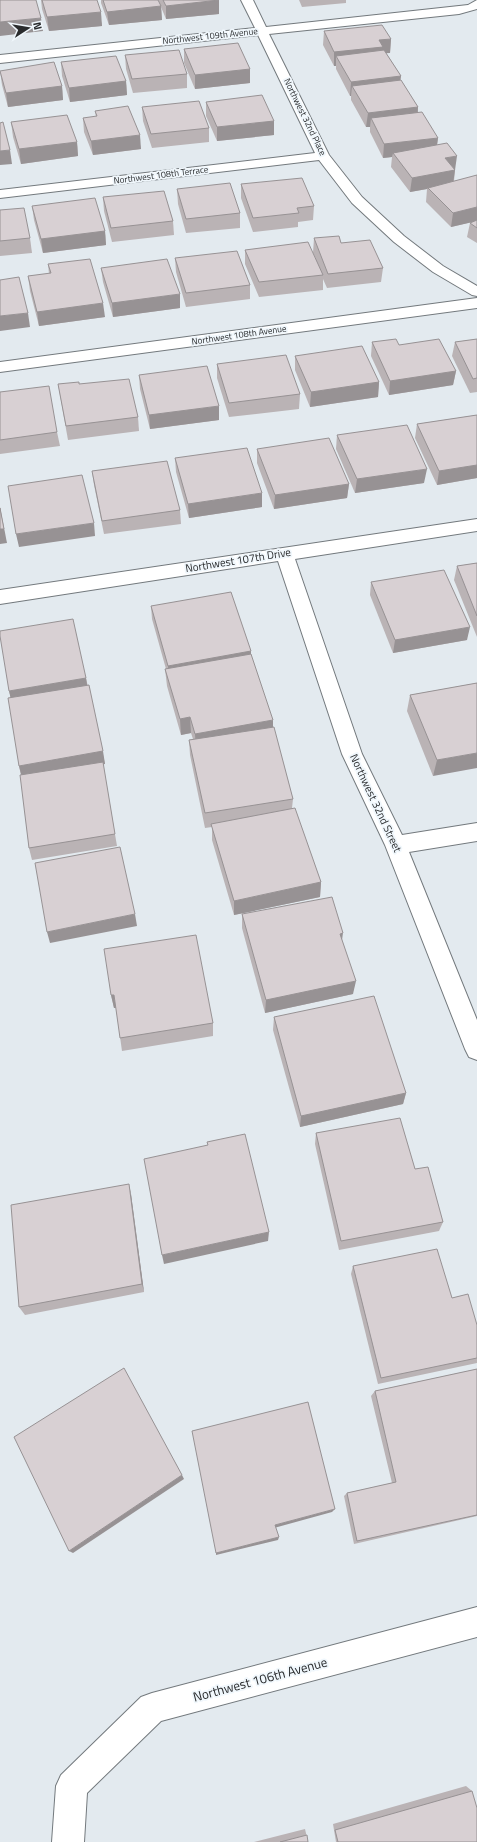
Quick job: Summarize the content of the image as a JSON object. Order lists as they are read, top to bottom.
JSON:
{
  "streets": {
    "street": [
      "Northwest 109th Avenue",
      "Northwest 32nd Place",
      "Northwest 108th Terrace",
      "Northwest 108th Avenue",
      "Northwest 107th Drive",
      "Northwest 32nd Street",
      "Northwest 106th Avenue"
    ]
  },
  "crossings": [
    ["Northwest 109th Avenue", "Northwest 32nd Place"],
    ["Northwest 32nd Place", "Northwest 108th Terrace"],
    ["Northwest 107th Drive", "Northwest 32nd Street"]
  ],
  "north": "right"
}
